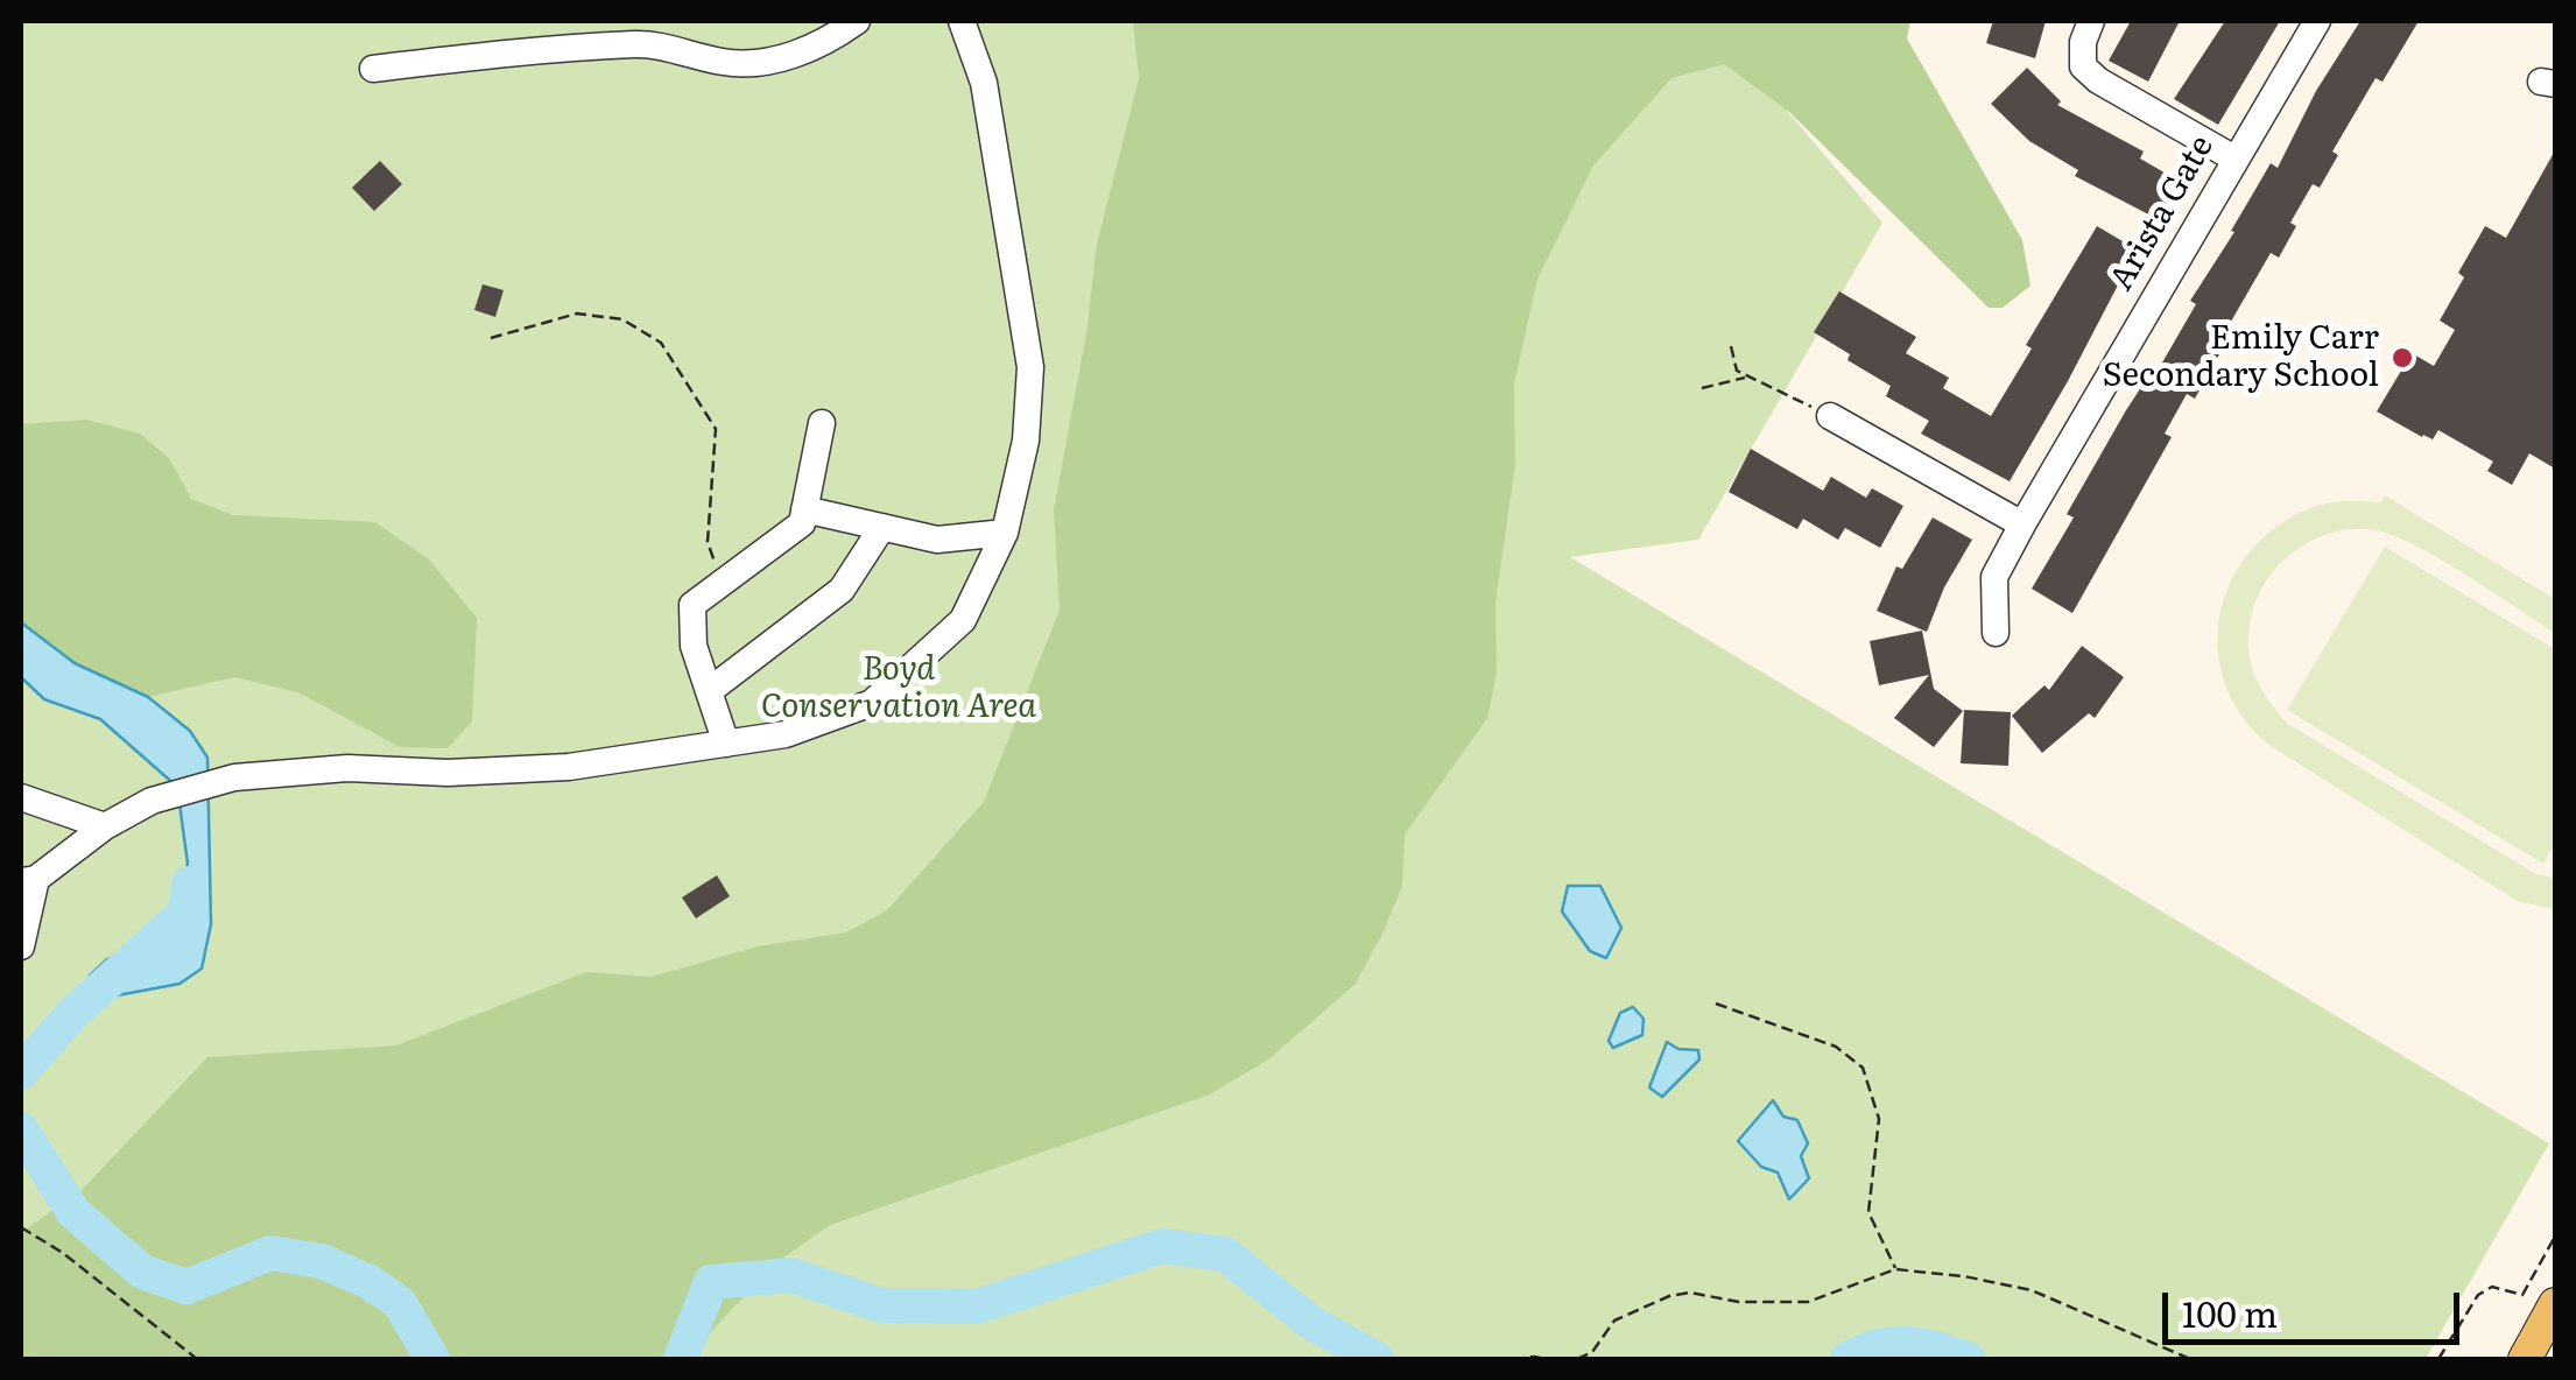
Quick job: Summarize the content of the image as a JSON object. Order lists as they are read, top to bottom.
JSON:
{
  "streets": {
    "street": ["Arista Gate"]
  },
  "parks": ["Boyd Conservation Area"],
  "places": ["Emily Carr Secondary School"],
  "scale_bar": "100 m"
}
